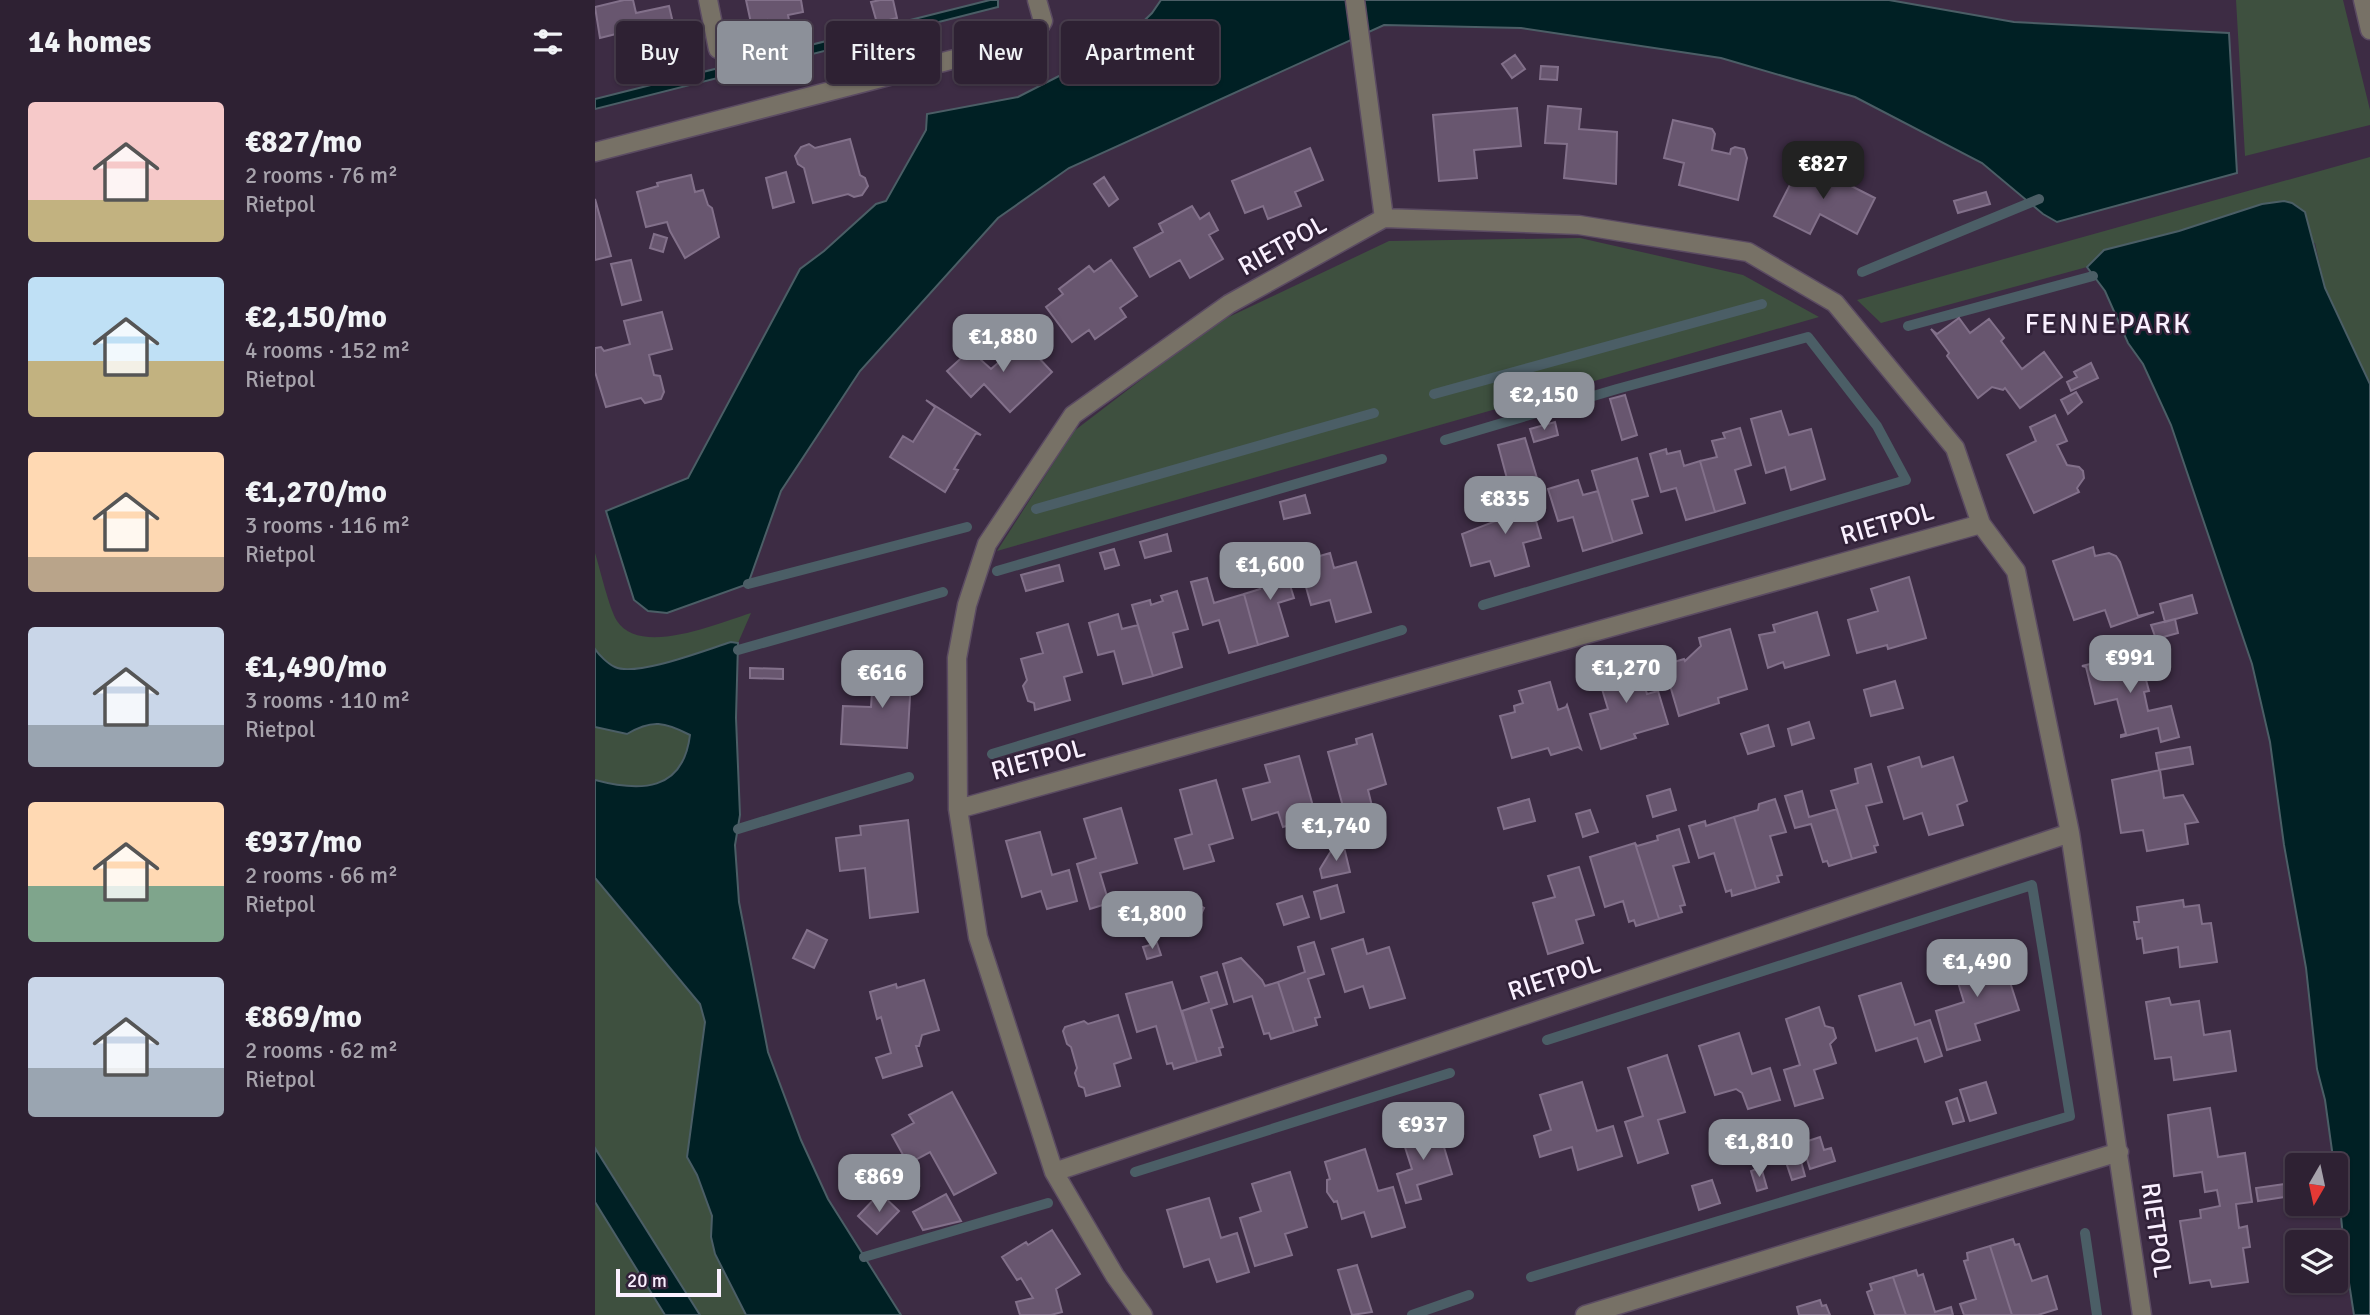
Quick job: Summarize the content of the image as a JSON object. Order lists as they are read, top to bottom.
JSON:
{
  "streets": {
    "street": ["RIETPOL"]
  },
  "districts": ["FENNEPARK"],
  "scale_bar": "20 m",
  "north": "bottom",
  "page": {
    "heading": "14 homes",
    "chip": [
      "Buy",
      "Rent",
      "Filters",
      "New",
      "Apartment"
    ],
    "list": [
      {
        "name": "€827/mo",
        "note": "2 rooms · 76 m² · Rietpol"
      },
      {
        "name": "€2,150/mo",
        "note": "4 rooms · 152 m² · Rietpol"
      },
      {
        "name": "€1,270/mo",
        "note": "3 rooms · 116 m² · Rietpol"
      },
      {
        "name": "€1,490/mo",
        "note": "3 rooms · 110 m² · Rietpol"
      },
      {
        "name": "€937/mo",
        "note": "2 rooms · 66 m² · Rietpol"
      },
      {
        "name": "€869/mo",
        "note": "2 rooms · 62 m² · Rietpol"
      }
    ],
    "price": [
      "€827",
      "€1,880",
      "€2,150",
      "€835",
      "€1,600",
      "€991",
      "€1,270",
      "€616",
      "€1,740",
      "€1,800",
      "€1,490",
      "€937",
      "€1,810",
      "€869"
    ],
    "scale": "20 m"
  }
}
